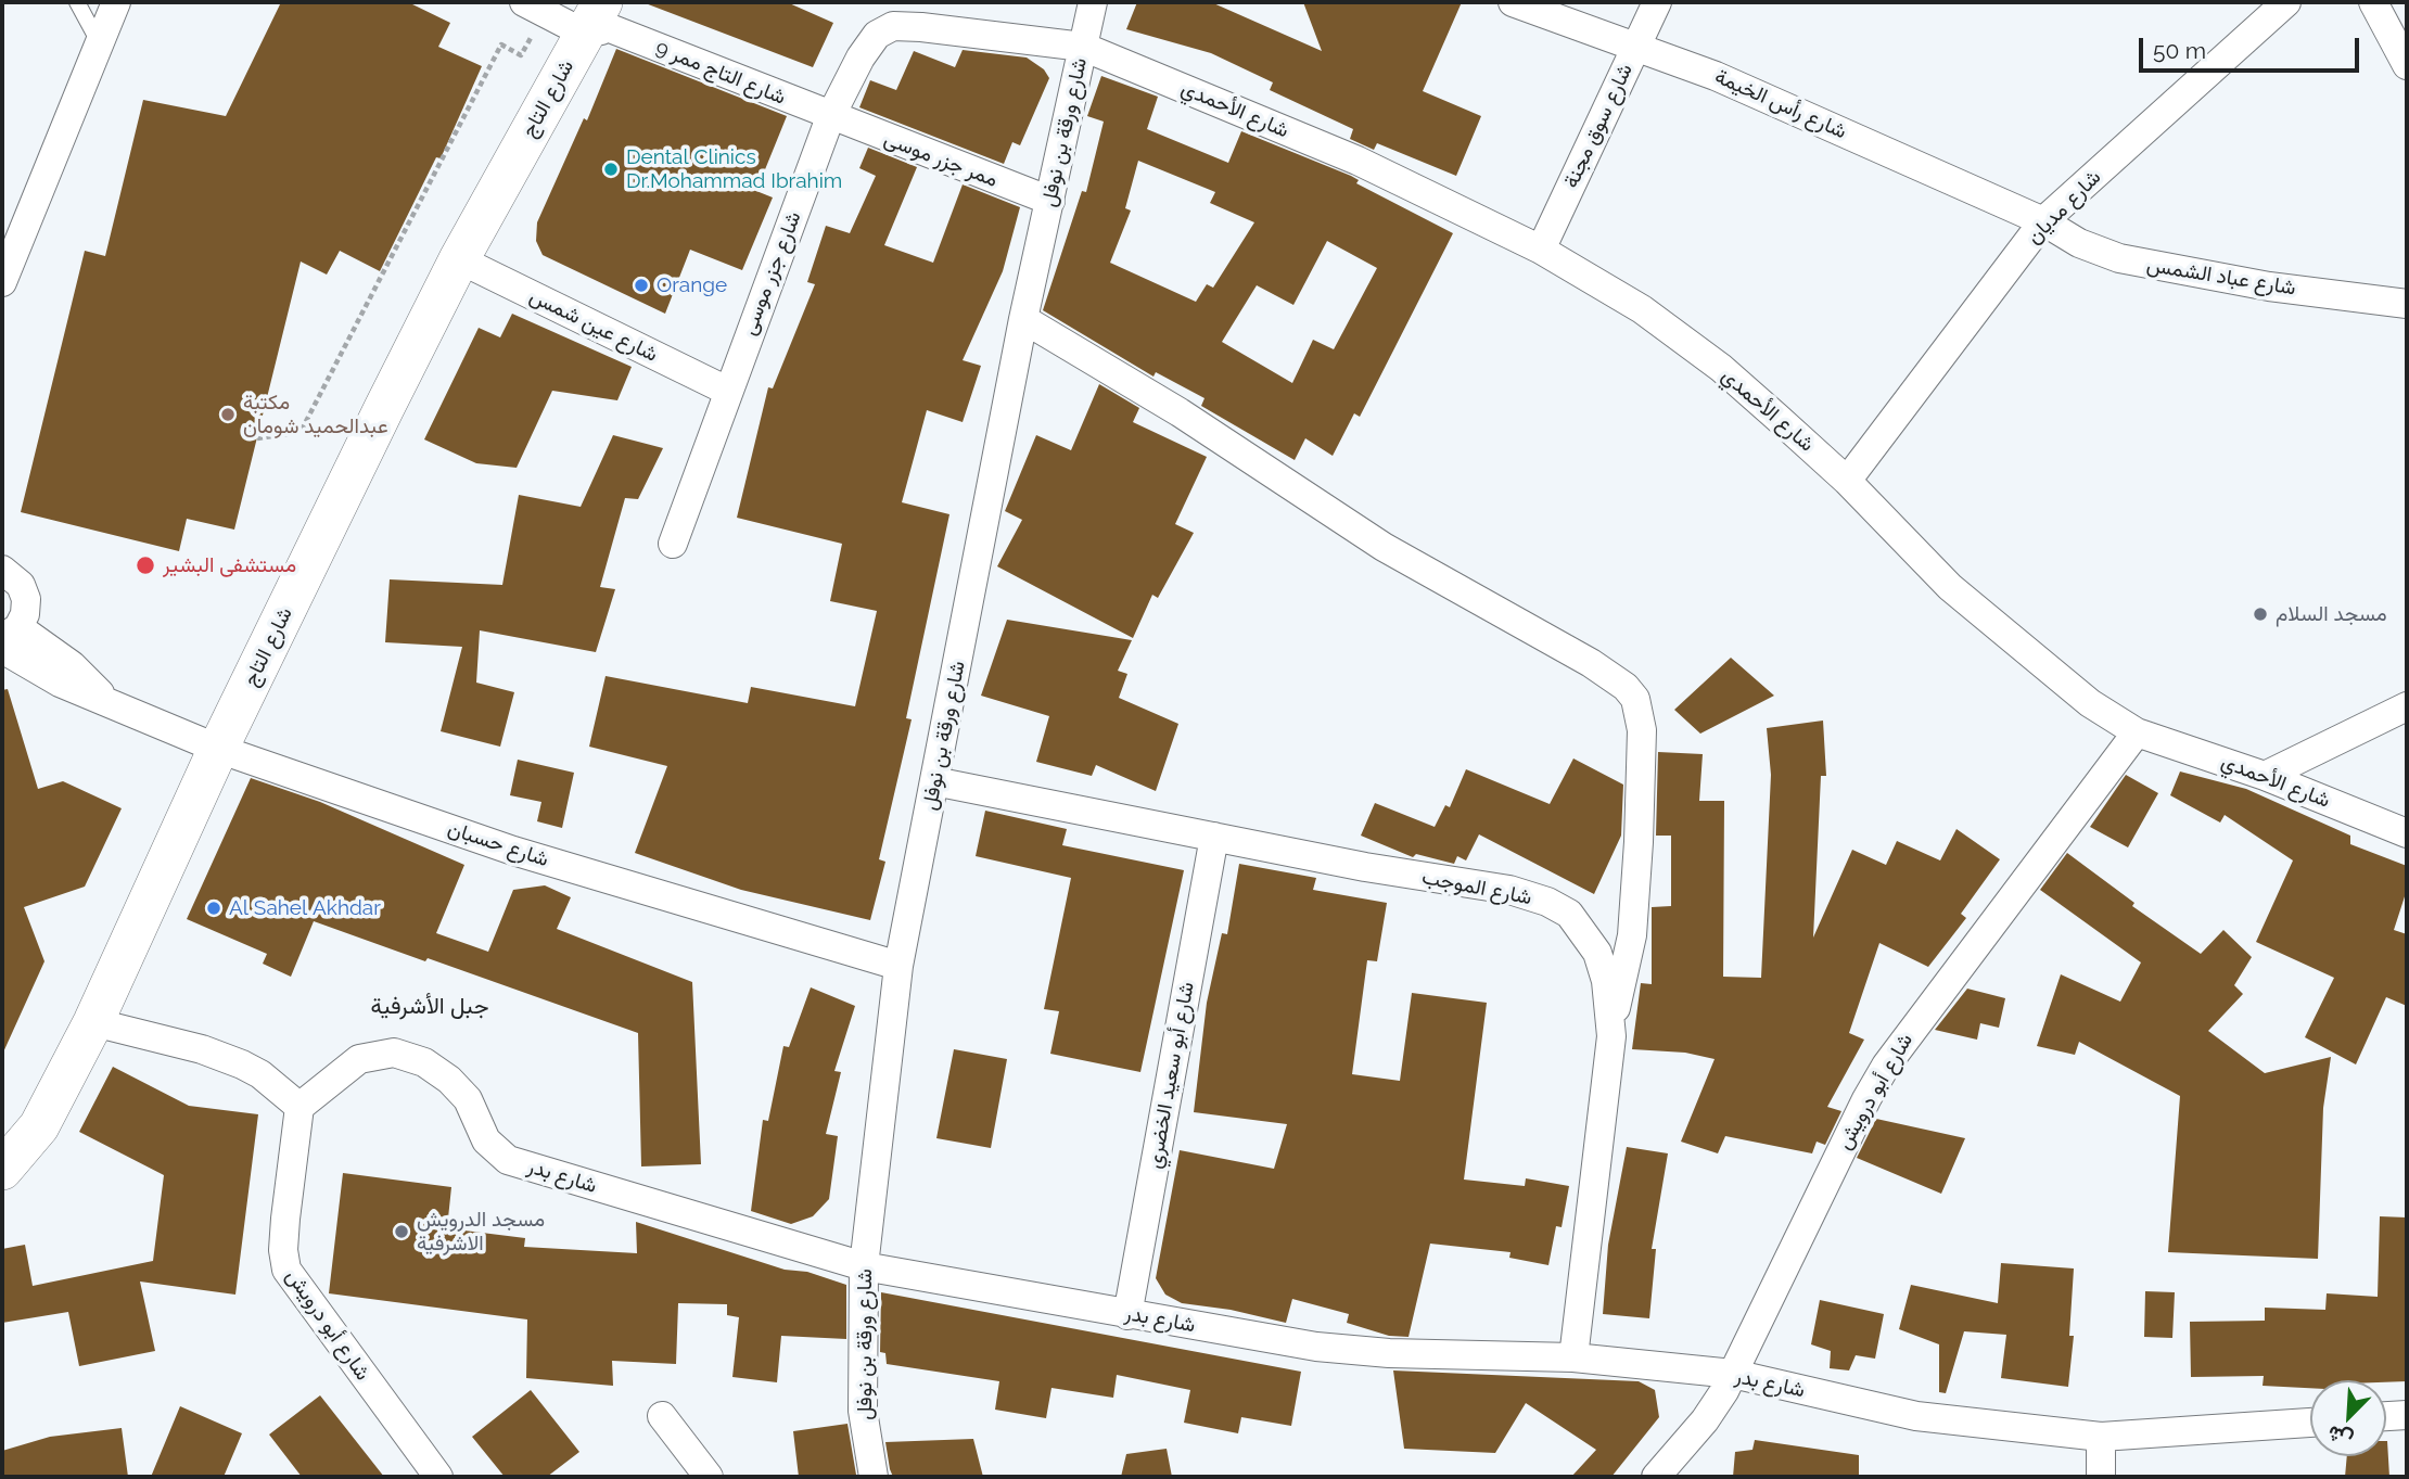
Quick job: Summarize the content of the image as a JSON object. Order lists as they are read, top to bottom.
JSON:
{
  "streets": {
    "street": [
      "شارع التاج ممر 9",
      "شارع التاج",
      "شارع رأس الخيمة",
      "شارع الأحمدي",
      "شارع سوق مجنة",
      "شارع ورقة بن نوفل",
      "ممر جزر موسى",
      "شارع مديان",
      "شارع جزر موسى",
      "شارع عباد الشمس",
      "شارع عين شمس",
      "شارع حسبان",
      "شارع الموجب",
      "شارع أبو سعيد الخضري",
      "شارع أبو درويش",
      "شارع بدر"
    ]
  },
  "crossings": [
    ["شارع التاج ممر 9", "شارع التاج"],
    ["شارع التاج ممر 9", "ممر جزر موسى"],
    ["شارع التاج ممر 9", "شارع جزر موسى"],
    ["شارع التاج", "شارع عين شمس"],
    ["شارع التاج", "شارع حسبان"],
    ["شارع رأس الخيمة", "شارع سوق مجنة"],
    ["شارع رأس الخيمة", "شارع مديان"],
    ["شارع رأس الخيمة", "شارع عباد الشمس"],
    ["شارع الأحمدي", "شارع سوق مجنة"],
    ["شارع الأحمدي", "شارع ورقة بن نوفل"],
    ["شارع الأحمدي", "شارع مديان"],
    ["شارع الأحمدي", "شارع جزر موسى"],
    ["شارع الأحمدي", "شارع أبو درويش"],
    ["شارع ورقة بن نوفل", "ممر جزر موسى"],
    ["شارع ورقة بن نوفل", "شارع جزر موسى"],
    ["شارع ورقة بن نوفل", "شارع حسبان"],
    ["شارع ورقة بن نوفل", "شارع الموجب"],
    ["شارع ورقة بن نوفل", "شارع بدر"],
    ["ممر جزر موسى", "شارع جزر موسى"],
    ["شارع مديان", "شارع عباد الشمس"],
    ["شارع جزر موسى", "شارع عين شمس"],
    ["شارع الموجب", "شارع أبو سعيد الخضري"],
    ["شارع الموجب", "شارع بدر"],
    ["شارع أبو سعيد الخضري", "شارع بدر"],
    ["شارع أبو درويش", "شارع بدر"]
  ],
  "districts": ["جبل الأشرفية"],
  "places": [
    "Dental Clinics Dr.Mohammad Ibrahim",
    "Orange",
    "مكتبة عبدالحميد شومان",
    "مستشفى البشير",
    "مسجد السلام",
    "Al Sahel Akhdar",
    "مسجد الدرويش الاشرفية"
  ],
  "scale_bar": "50 m",
  "north": "bottom left"
}
